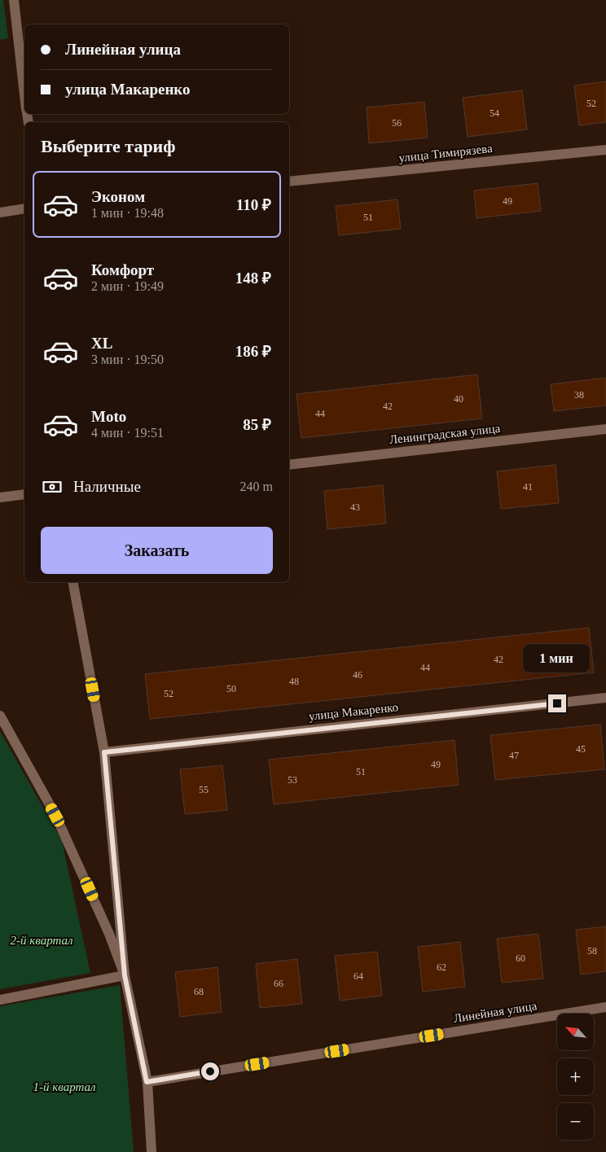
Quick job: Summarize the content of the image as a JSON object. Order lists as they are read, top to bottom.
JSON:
{
  "streets": {
    "street": [
      "улица Тимирязева",
      "Ленинградская улица",
      "улица Макаренко",
      "Линейная улица"
    ]
  },
  "parks": ["2-й квартал", "1-й квартал"],
  "house_numbers": [
    "52",
    "54",
    "56",
    "49",
    "51",
    "38",
    "40",
    "42",
    "44",
    "41",
    "43",
    "42",
    "44",
    "46",
    "48",
    "50",
    "52",
    "45",
    "47",
    "49",
    "51",
    "53",
    "55",
    "58",
    "60",
    "62",
    "64",
    "66",
    "68"
  ],
  "north": "top left",
  "page": {
    "banner": ["Линейная улица", "улица Макаренко"],
    "heading": "Выберите тариф",
    "list": [
      {
        "name": "Эконом",
        "note": "1 мин · 19:48",
        "value": "110 ₽"
      },
      {
        "name": "Комфорт",
        "note": "2 мин · 19:49",
        "value": "148 ₽"
      },
      {
        "name": "XL",
        "note": "3 мин · 19:50",
        "value": "186 ₽"
      },
      {
        "name": "Moto",
        "note": "4 мин · 19:51",
        "value": "85 ₽"
      }
    ],
    "pay": ["Наличные", "240 m"],
    "buttons": "Заказать",
    "bubble": "1 мин",
    "map_buttons": ["+", "−"]
  }
}
